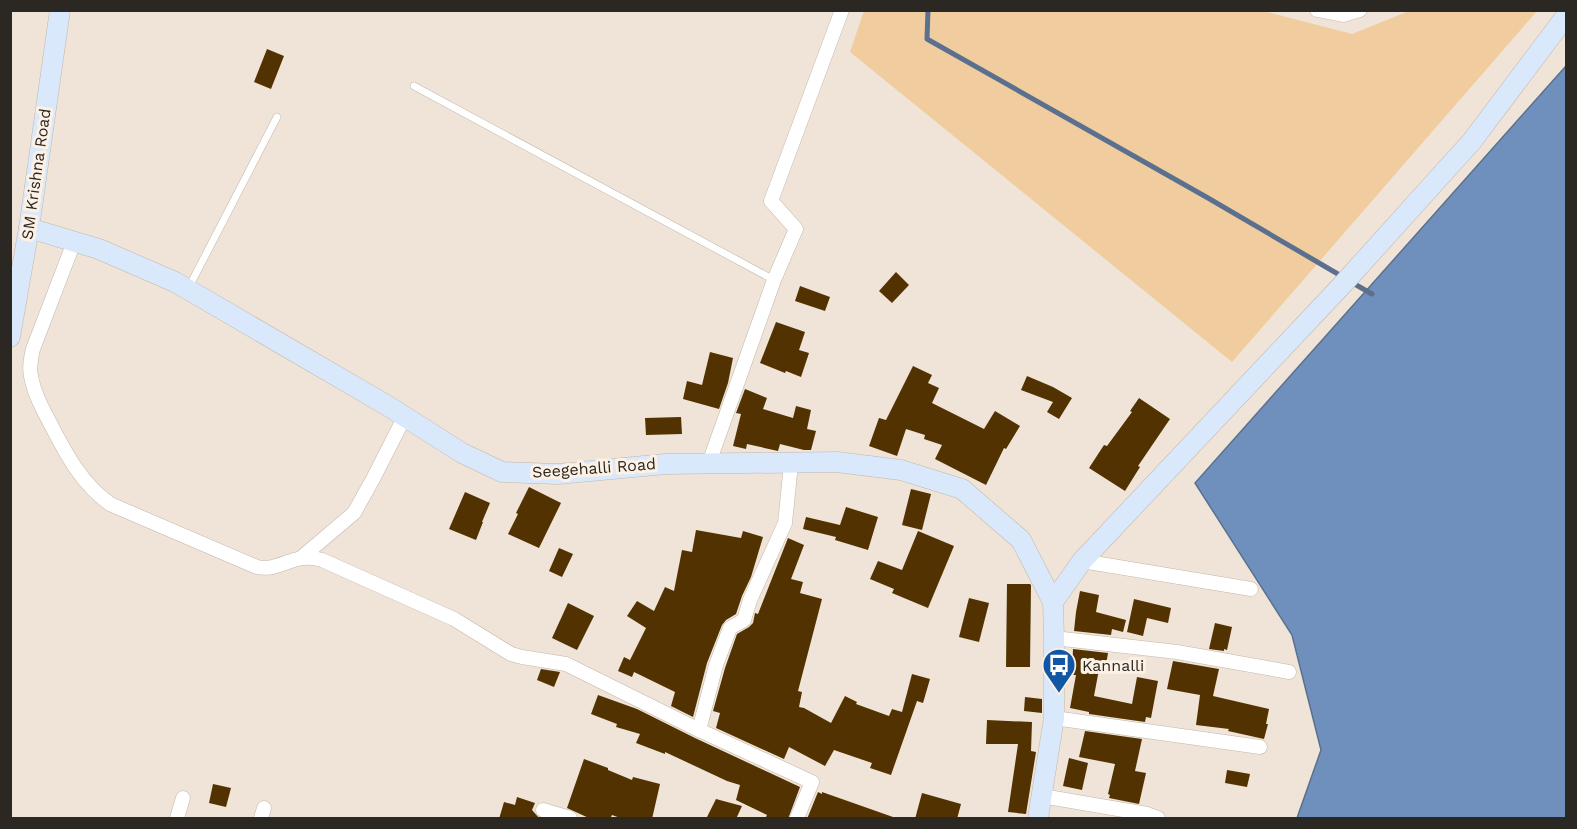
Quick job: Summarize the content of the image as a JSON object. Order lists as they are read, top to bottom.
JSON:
{
  "streets": {
    "street": ["SM Krishna Road", "Seegehalli Road"]
  },
  "crossings": [
    ["SM Krishna Road", "Seegehalli Road"]
  ],
  "places": {
    "bus stop": ["Kannalli"]
  }
}
